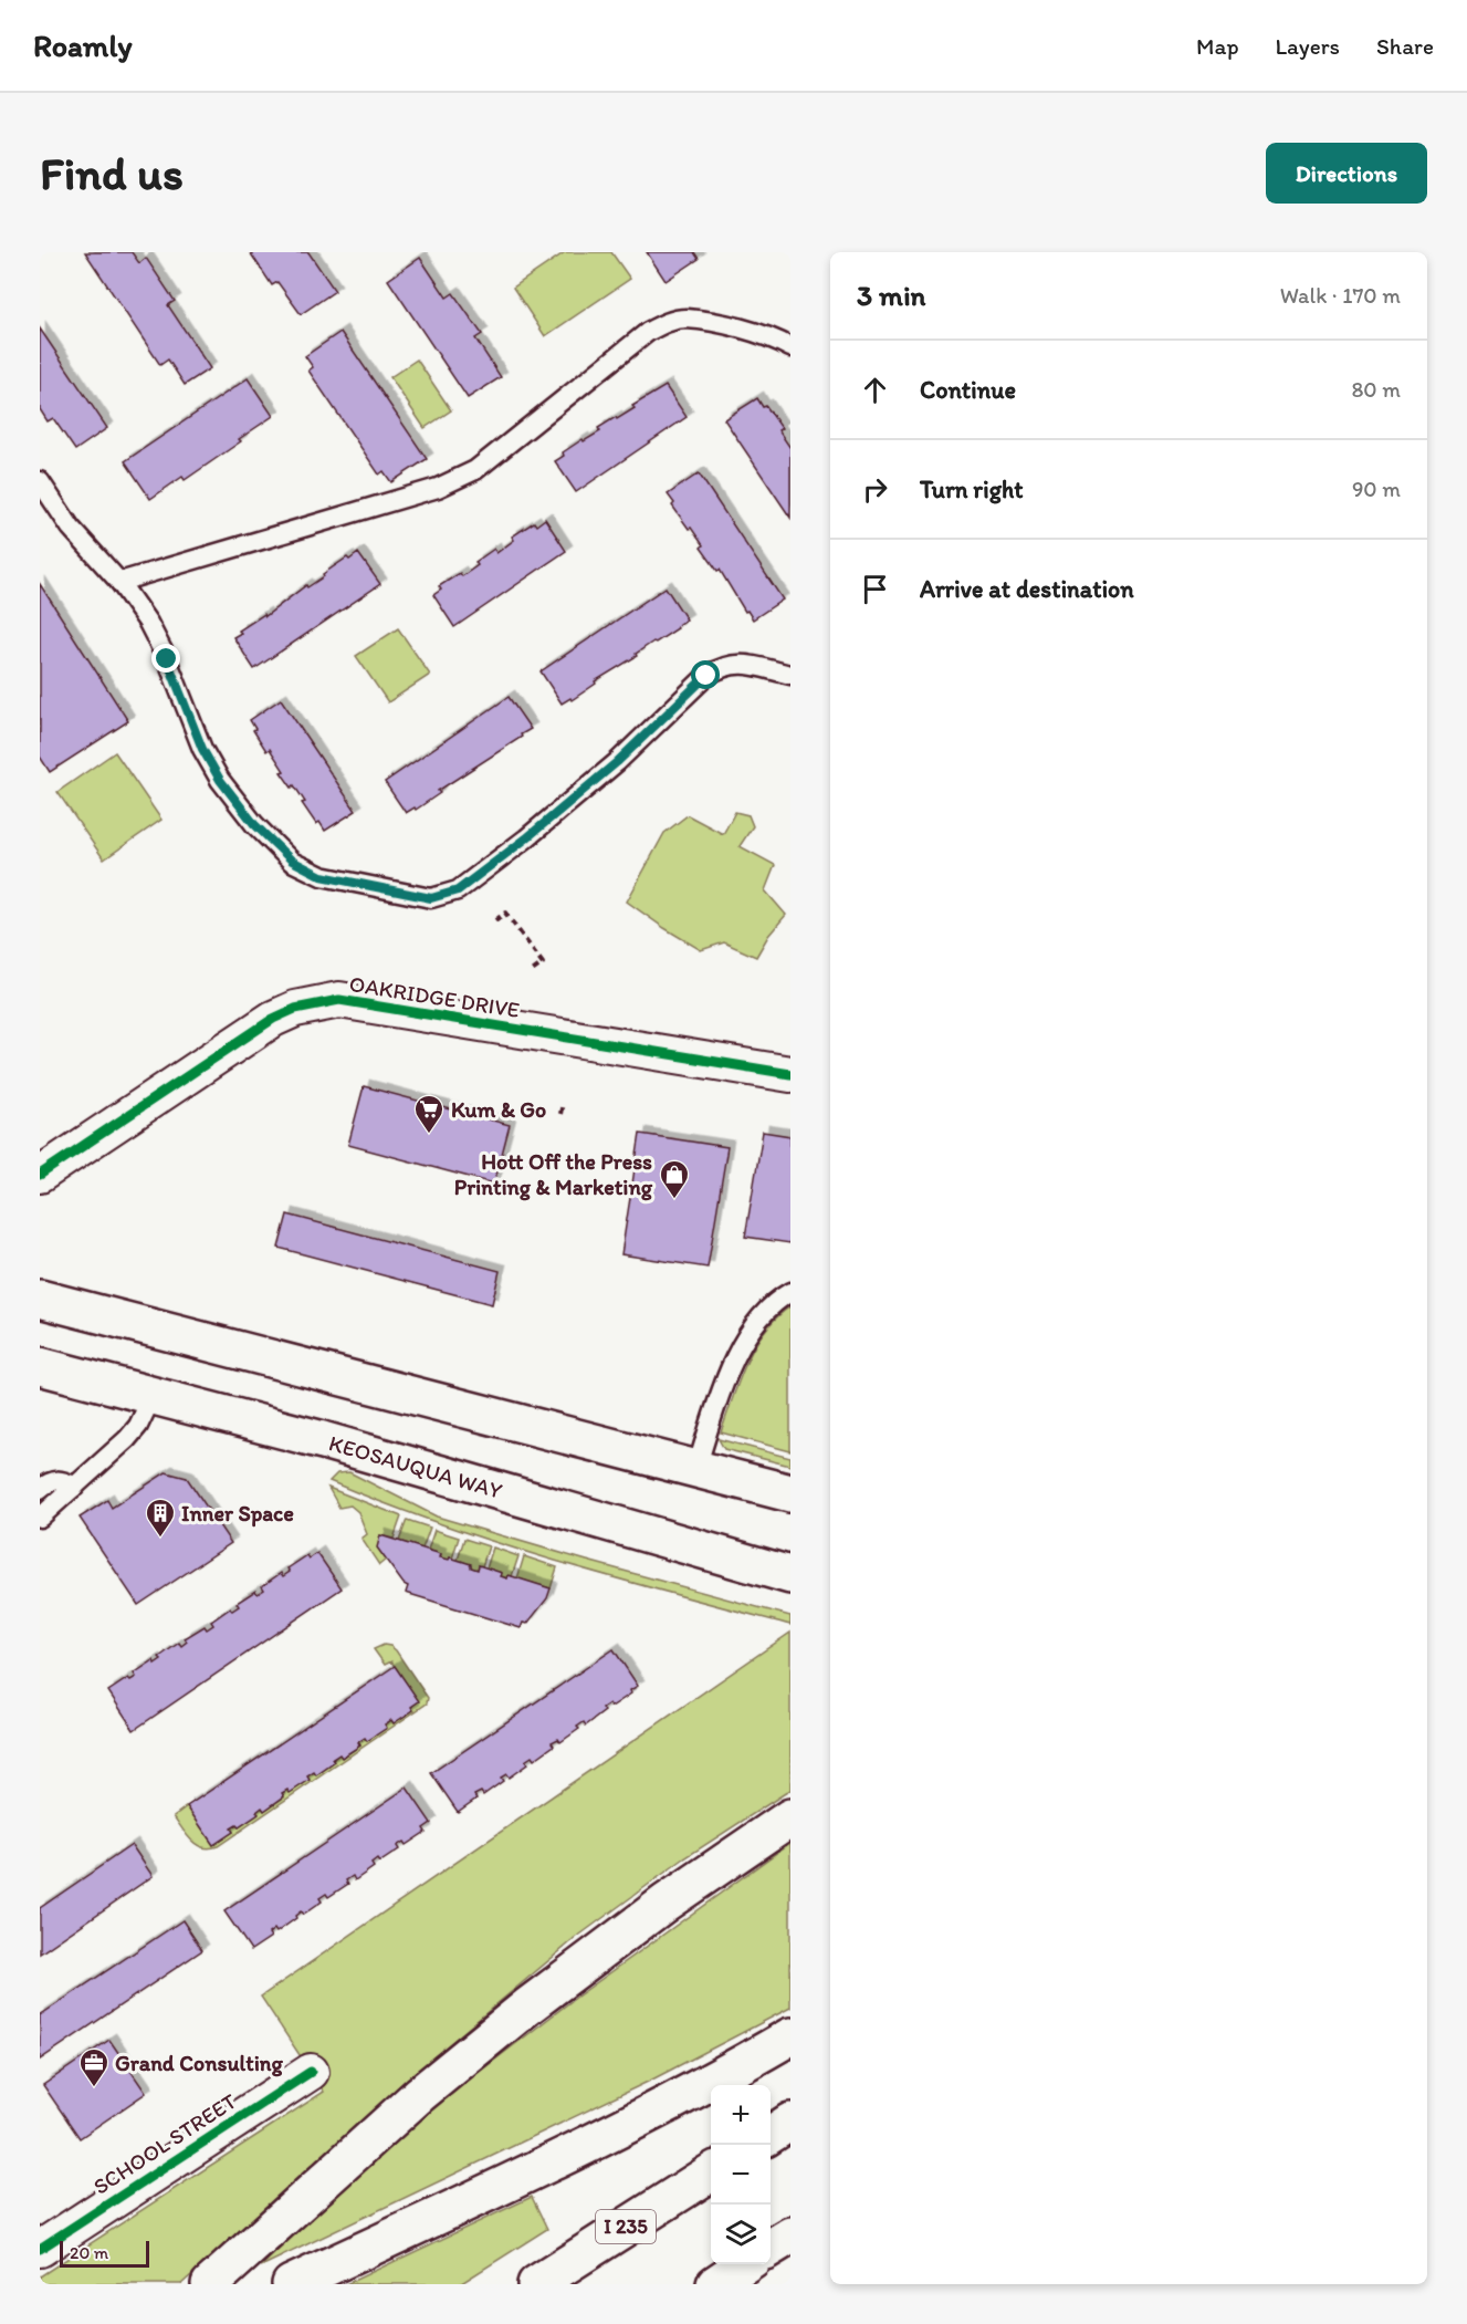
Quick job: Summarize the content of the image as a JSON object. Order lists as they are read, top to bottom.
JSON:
{
  "streets": {
    "main road": ["KEOSAUQUA WAY", "I 235"],
    "street": ["OAKRIDGE DRIVE", "SCHOOL STREET"]
  },
  "places": {
    "supermarket": ["Kum & Go"],
    "shop": ["Hott Off the Press Printing & Marketing"],
    "building": ["Inner Space"],
    "office": ["Grand Consulting"]
  },
  "scale_bar": "20 m",
  "page": {
    "header": "Roamly",
    "nav": ["Map", "Layers", "Share"],
    "buttons": "Directions",
    "title": "Find us",
    "heading": ["3 min", "Walk · 170 m"],
    "list": [
      ["Continue", "80 m"],
      ["Turn right", "90 m"],
      "Arrive at destination"
    ],
    "map_buttons": ["+", "−"],
    "scale": "20 m"
  }
}
